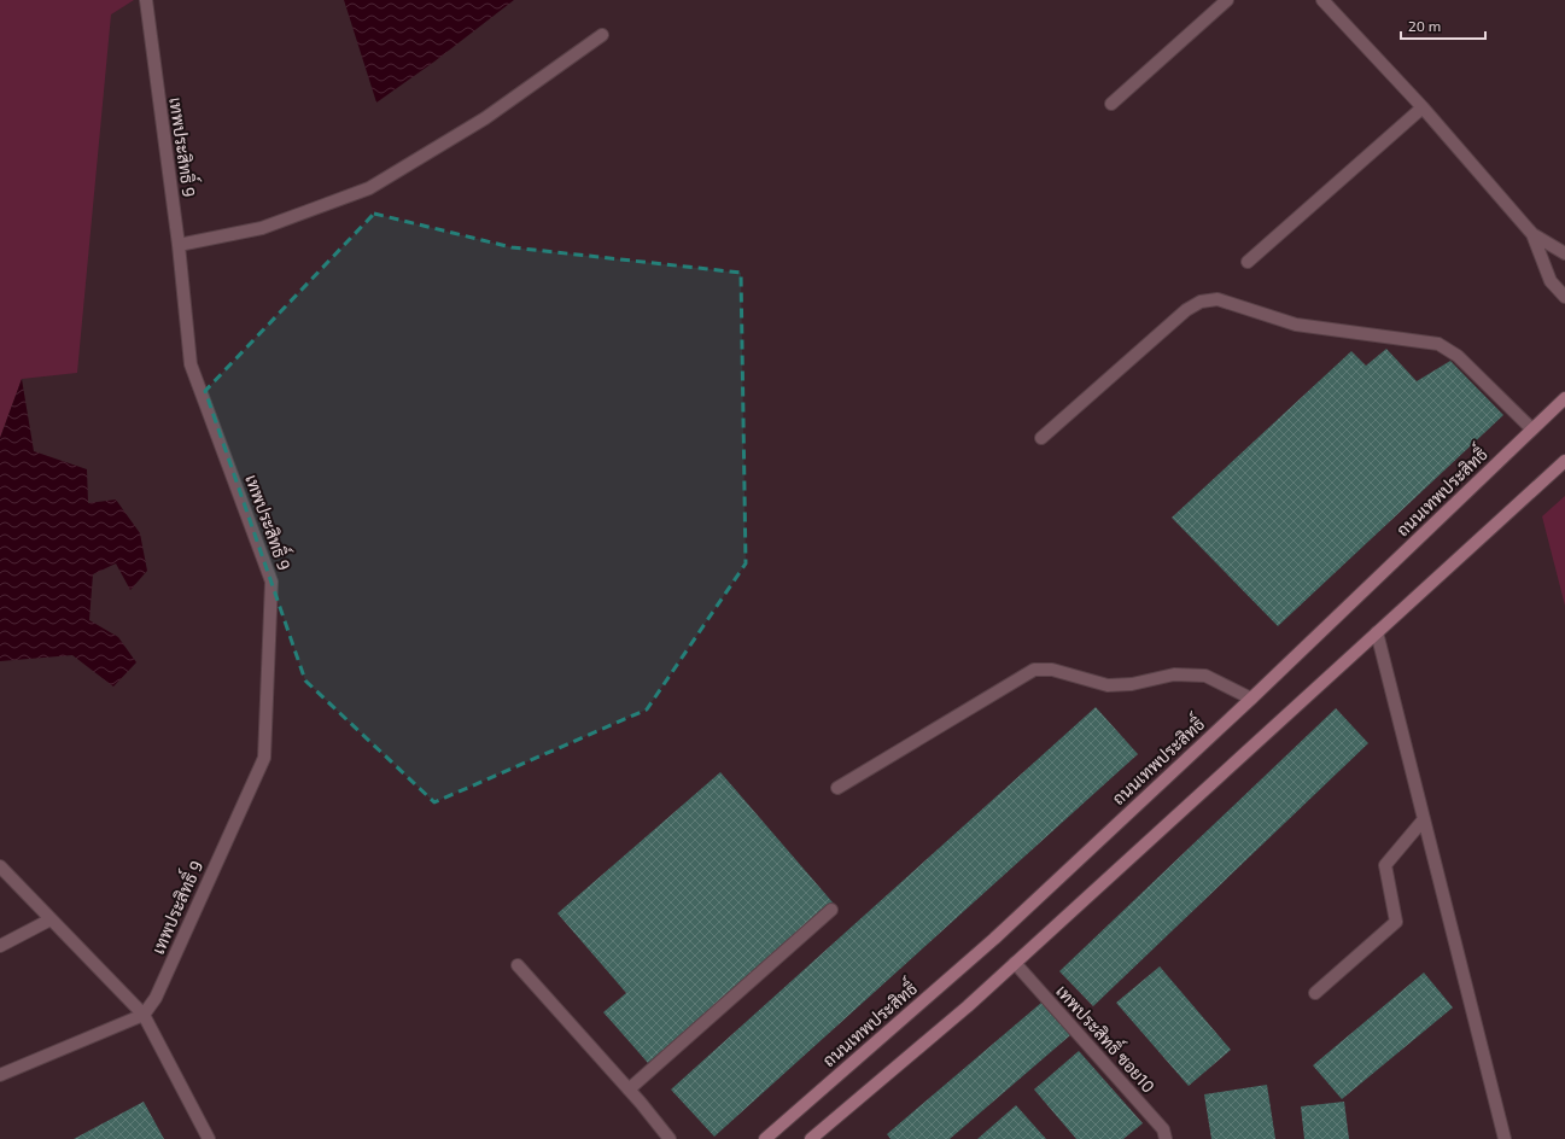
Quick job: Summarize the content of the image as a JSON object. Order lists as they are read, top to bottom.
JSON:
{
  "streets": {
    "main road": ["ถนนเทพประสิทธิ์"],
    "street": ["เทพประสิทธิ์ 9", "เทพประสิทธิ์ ซอย10"]
  },
  "scale_bar": "20 m"
}
